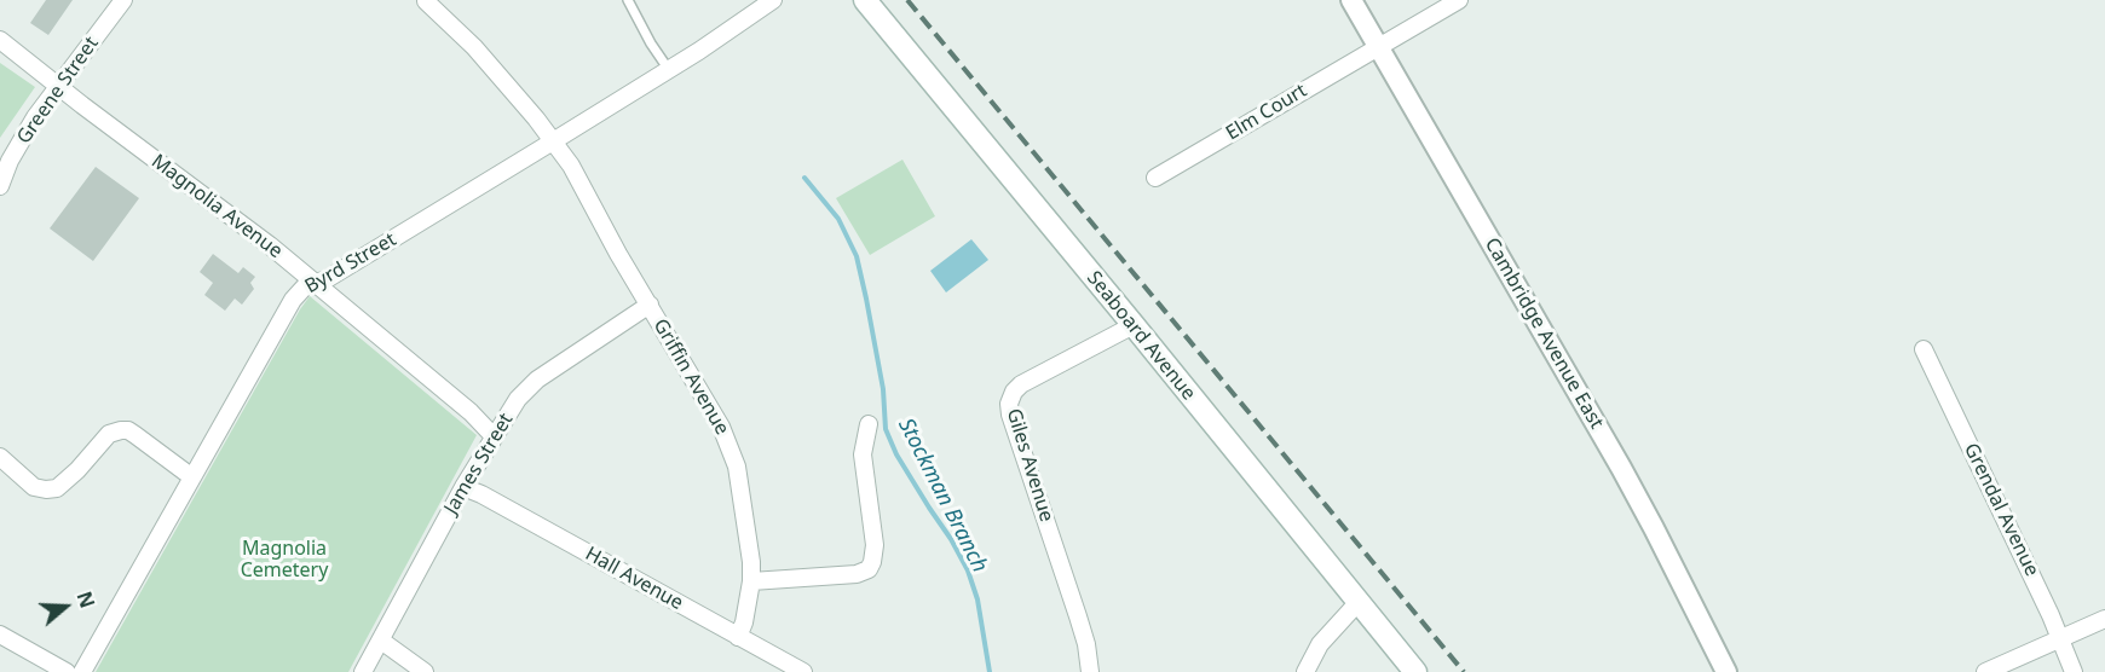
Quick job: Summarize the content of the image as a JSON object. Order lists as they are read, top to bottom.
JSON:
{
  "streets": {
    "main road": ["Seaboard Avenue"],
    "street": [
      "Greene Street",
      "Elm Court",
      "Magnolia Avenue",
      "Byrd Street",
      "Cambridge Avenue East",
      "Griffin Avenue",
      "James Street",
      "Giles Avenue",
      "Grendal Avenue",
      "Hall Avenue"
    ]
  },
  "crossings": [
    ["Greene Street", "Magnolia Avenue"],
    ["Elm Court", "Cambridge Avenue East"],
    ["Magnolia Avenue", "Byrd Street"],
    ["Magnolia Avenue", "James Street"],
    ["Byrd Street", "Griffin Avenue"],
    ["Seaboard Avenue", "Giles Avenue"],
    ["Griffin Avenue", "James Street"],
    ["Griffin Avenue", "Hall Avenue"],
    ["James Street", "Hall Avenue"]
  ],
  "water": ["Stockman Branch"],
  "parks": ["Magnolia Cemetery"],
  "north": "right"
}
